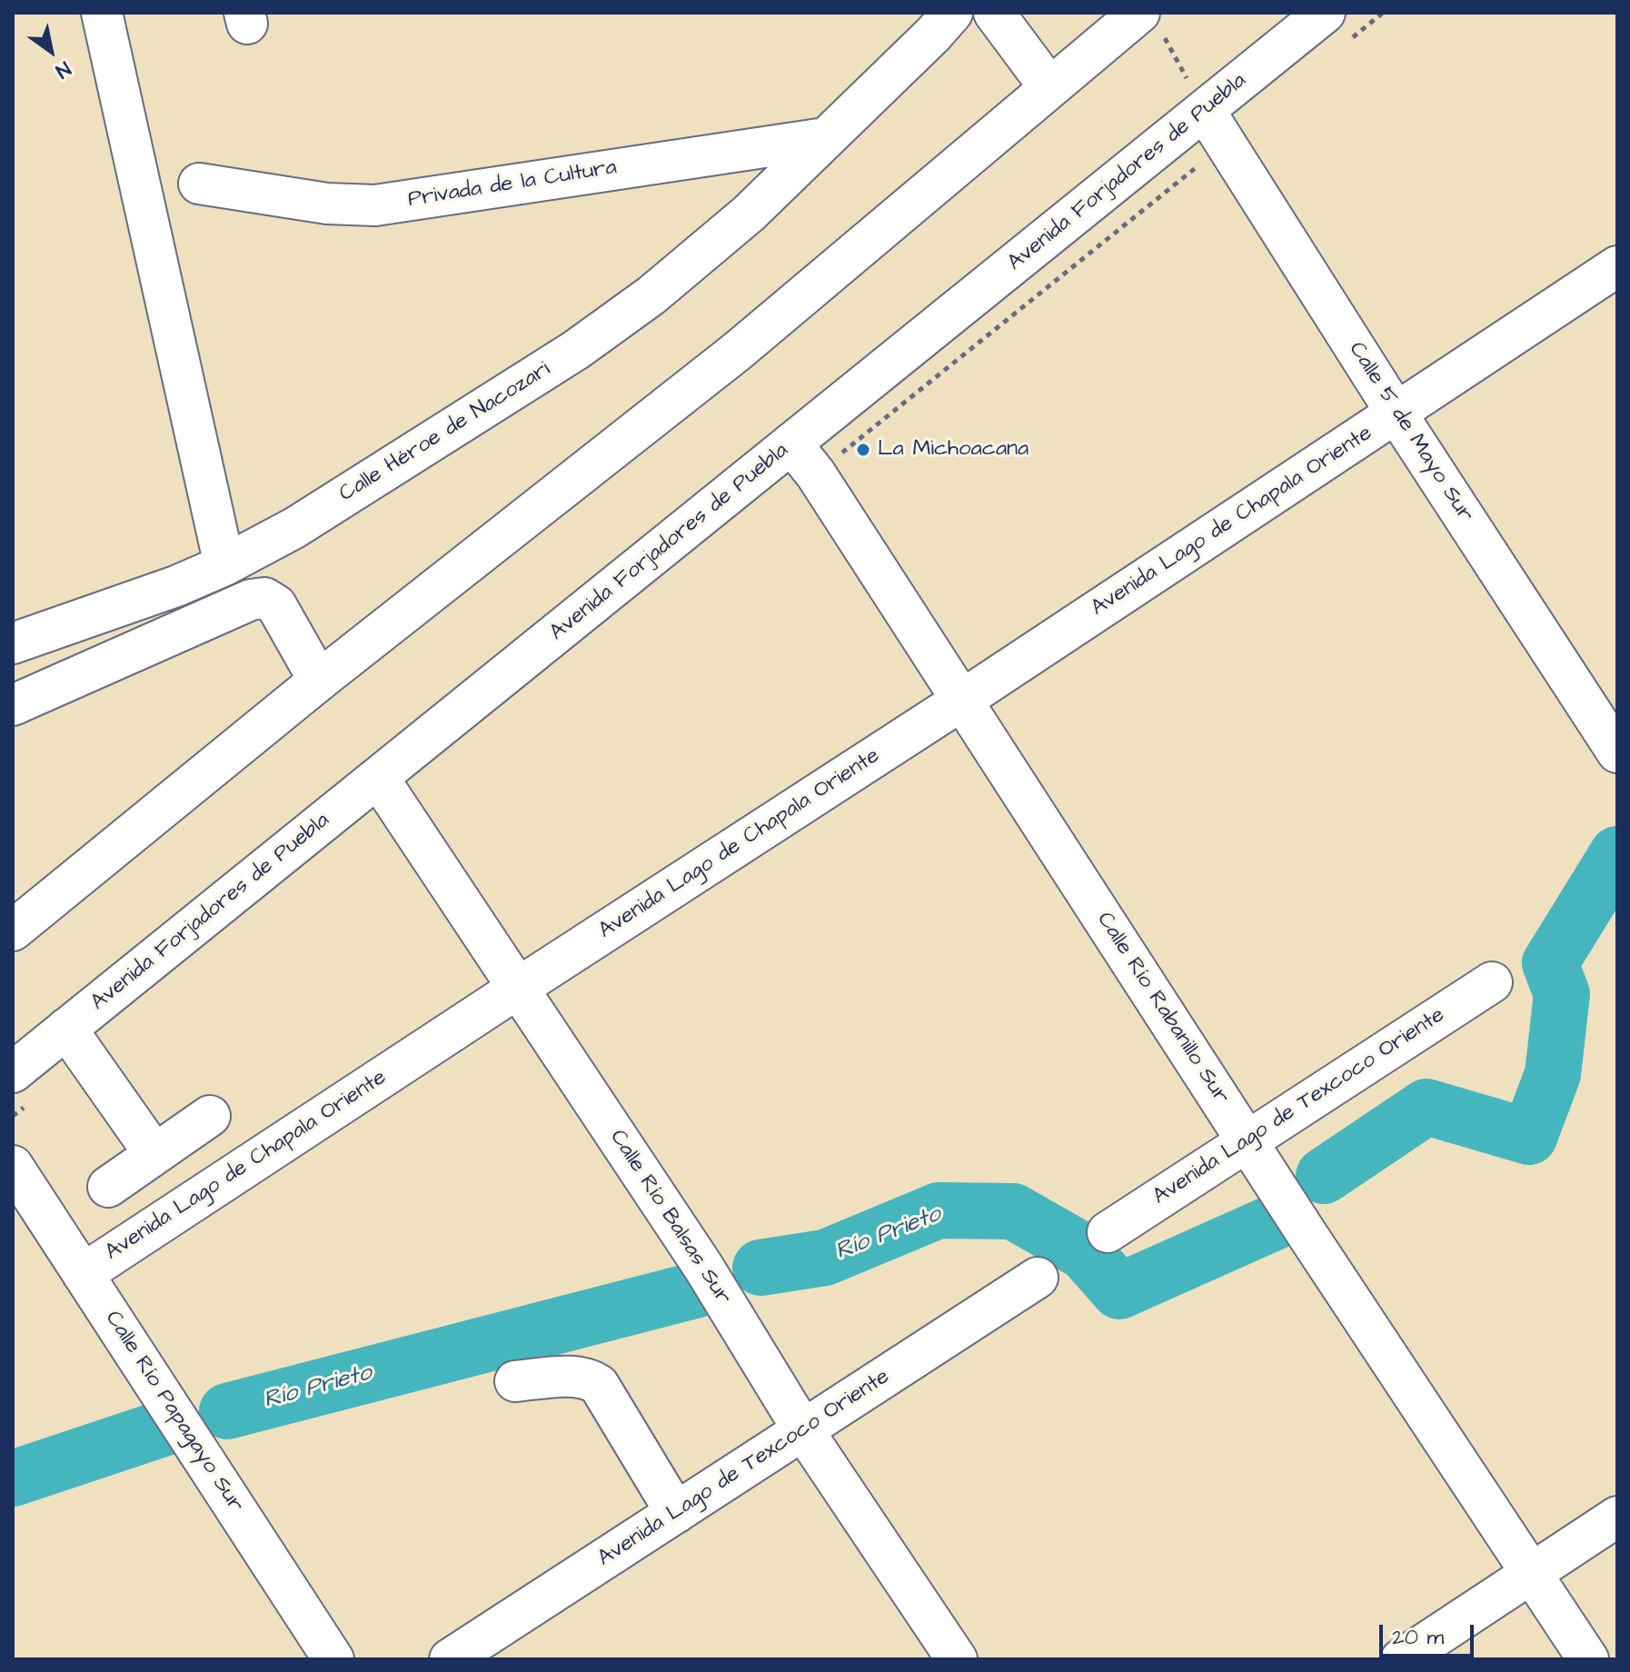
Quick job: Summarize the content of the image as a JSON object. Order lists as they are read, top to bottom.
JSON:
{
  "streets": {
    "street": [
      "Avenida Forjadores de Puebla",
      "Privada de la Cultura",
      "Calle Héroe de Nacozari",
      "Calle 5 de Mayo Sur",
      "Avenida Lago de Chapala Oriente",
      "Calle Río Rabanillo Sur",
      "Avenida Lago de Texcoco Oriente",
      "Calle Río Balsas Sur",
      "Calle Río Papagayo Sur"
    ]
  },
  "crossings": [
    ["Avenida Forjadores de Puebla", "Calle 5 de Mayo Sur"],
    ["Avenida Forjadores de Puebla", "Calle Río Rabanillo Sur"],
    ["Avenida Forjadores de Puebla", "Calle Río Balsas Sur"],
    ["Privada de la Cultura", "Calle Héroe de Nacozari"],
    ["Calle 5 de Mayo Sur", "Avenida Lago de Chapala Oriente"],
    ["Avenida Lago de Chapala Oriente", "Calle Río Rabanillo Sur"],
    ["Avenida Lago de Chapala Oriente", "Calle Río Balsas Sur"],
    ["Avenida Lago de Chapala Oriente", "Calle Río Papagayo Sur"],
    ["Calle Río Rabanillo Sur", "Avenida Lago de Texcoco Oriente"],
    ["Avenida Lago de Texcoco Oriente", "Calle Río Balsas Sur"]
  ],
  "water": ["Río Prieto"],
  "places": ["La Michoacana"],
  "scale_bar": "20 m",
  "north": "bottom right"
}
